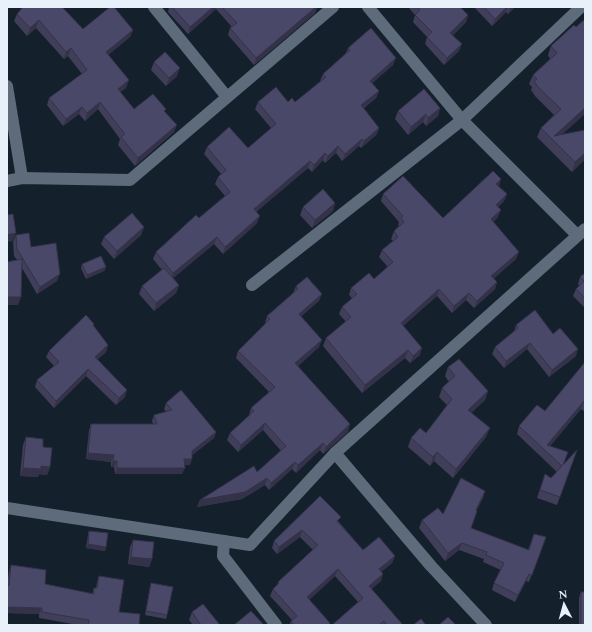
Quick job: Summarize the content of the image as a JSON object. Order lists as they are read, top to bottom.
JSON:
{
  "north": "top"
}
